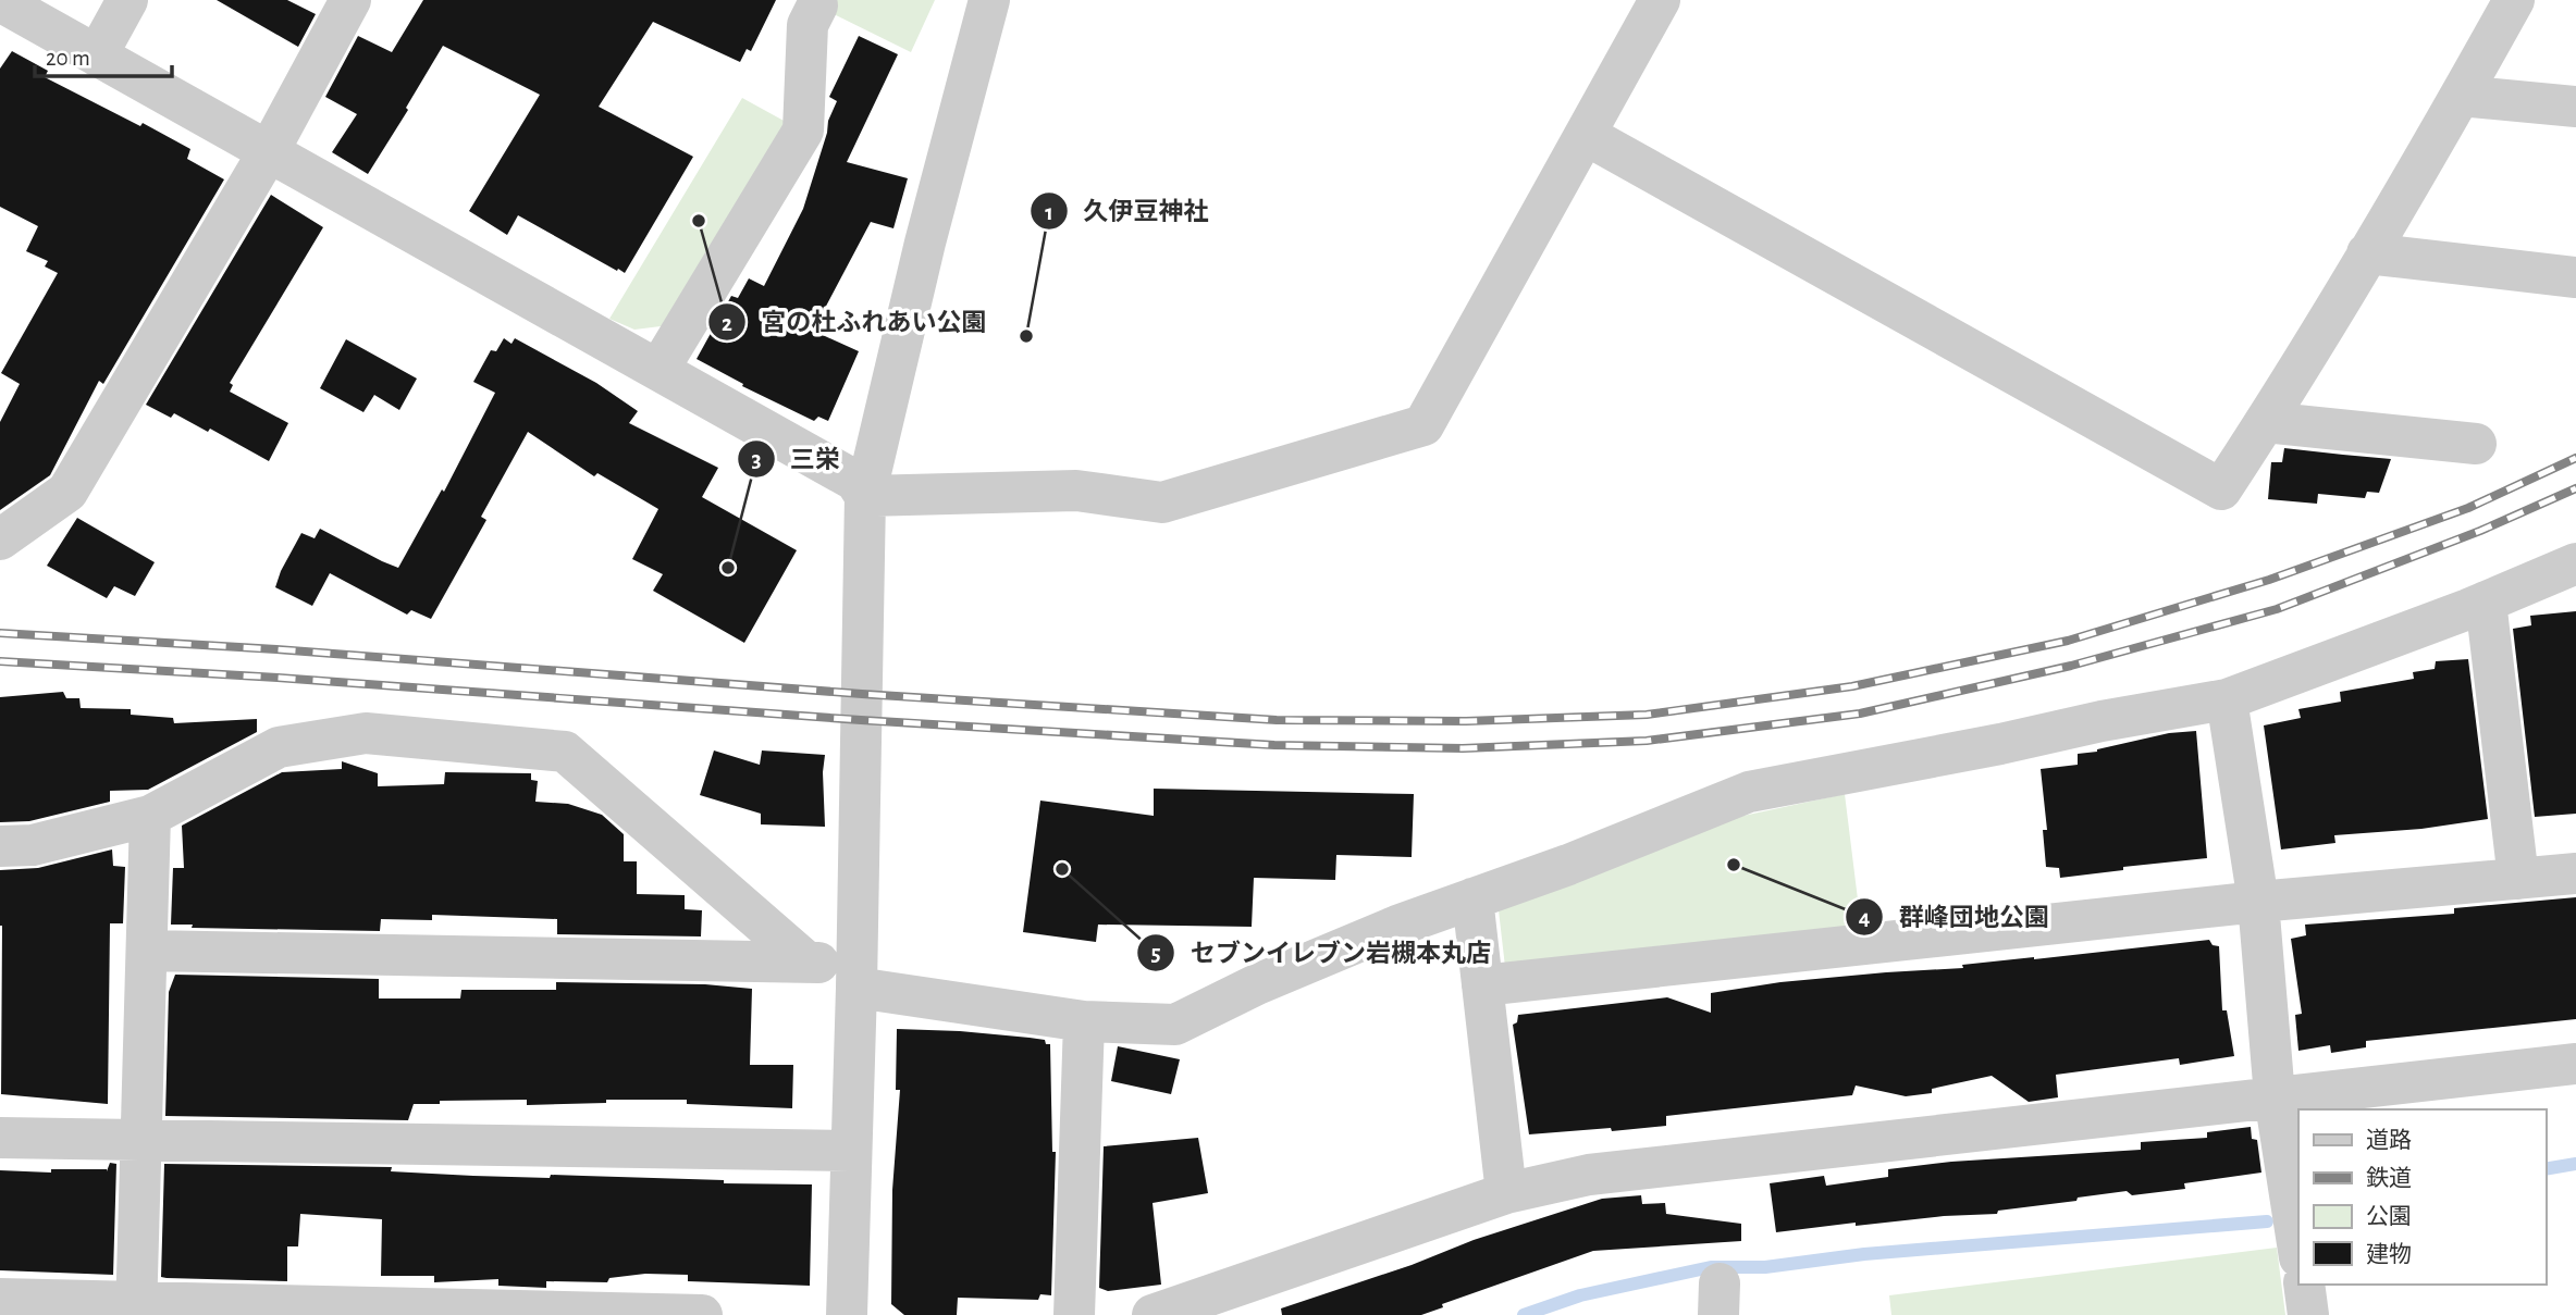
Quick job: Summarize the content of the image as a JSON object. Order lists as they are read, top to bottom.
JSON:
{
  "places": [
    "宮の杜ふれあい公園",
    "久伊豆神社",
    "三栄",
    "群峰団地公園",
    "セブンイレブン岩槻本丸店"
  ],
  "legend": [
    "道路",
    "鉄道",
    "公園",
    "建物"
  ],
  "scale_bar": "20 m"
}
